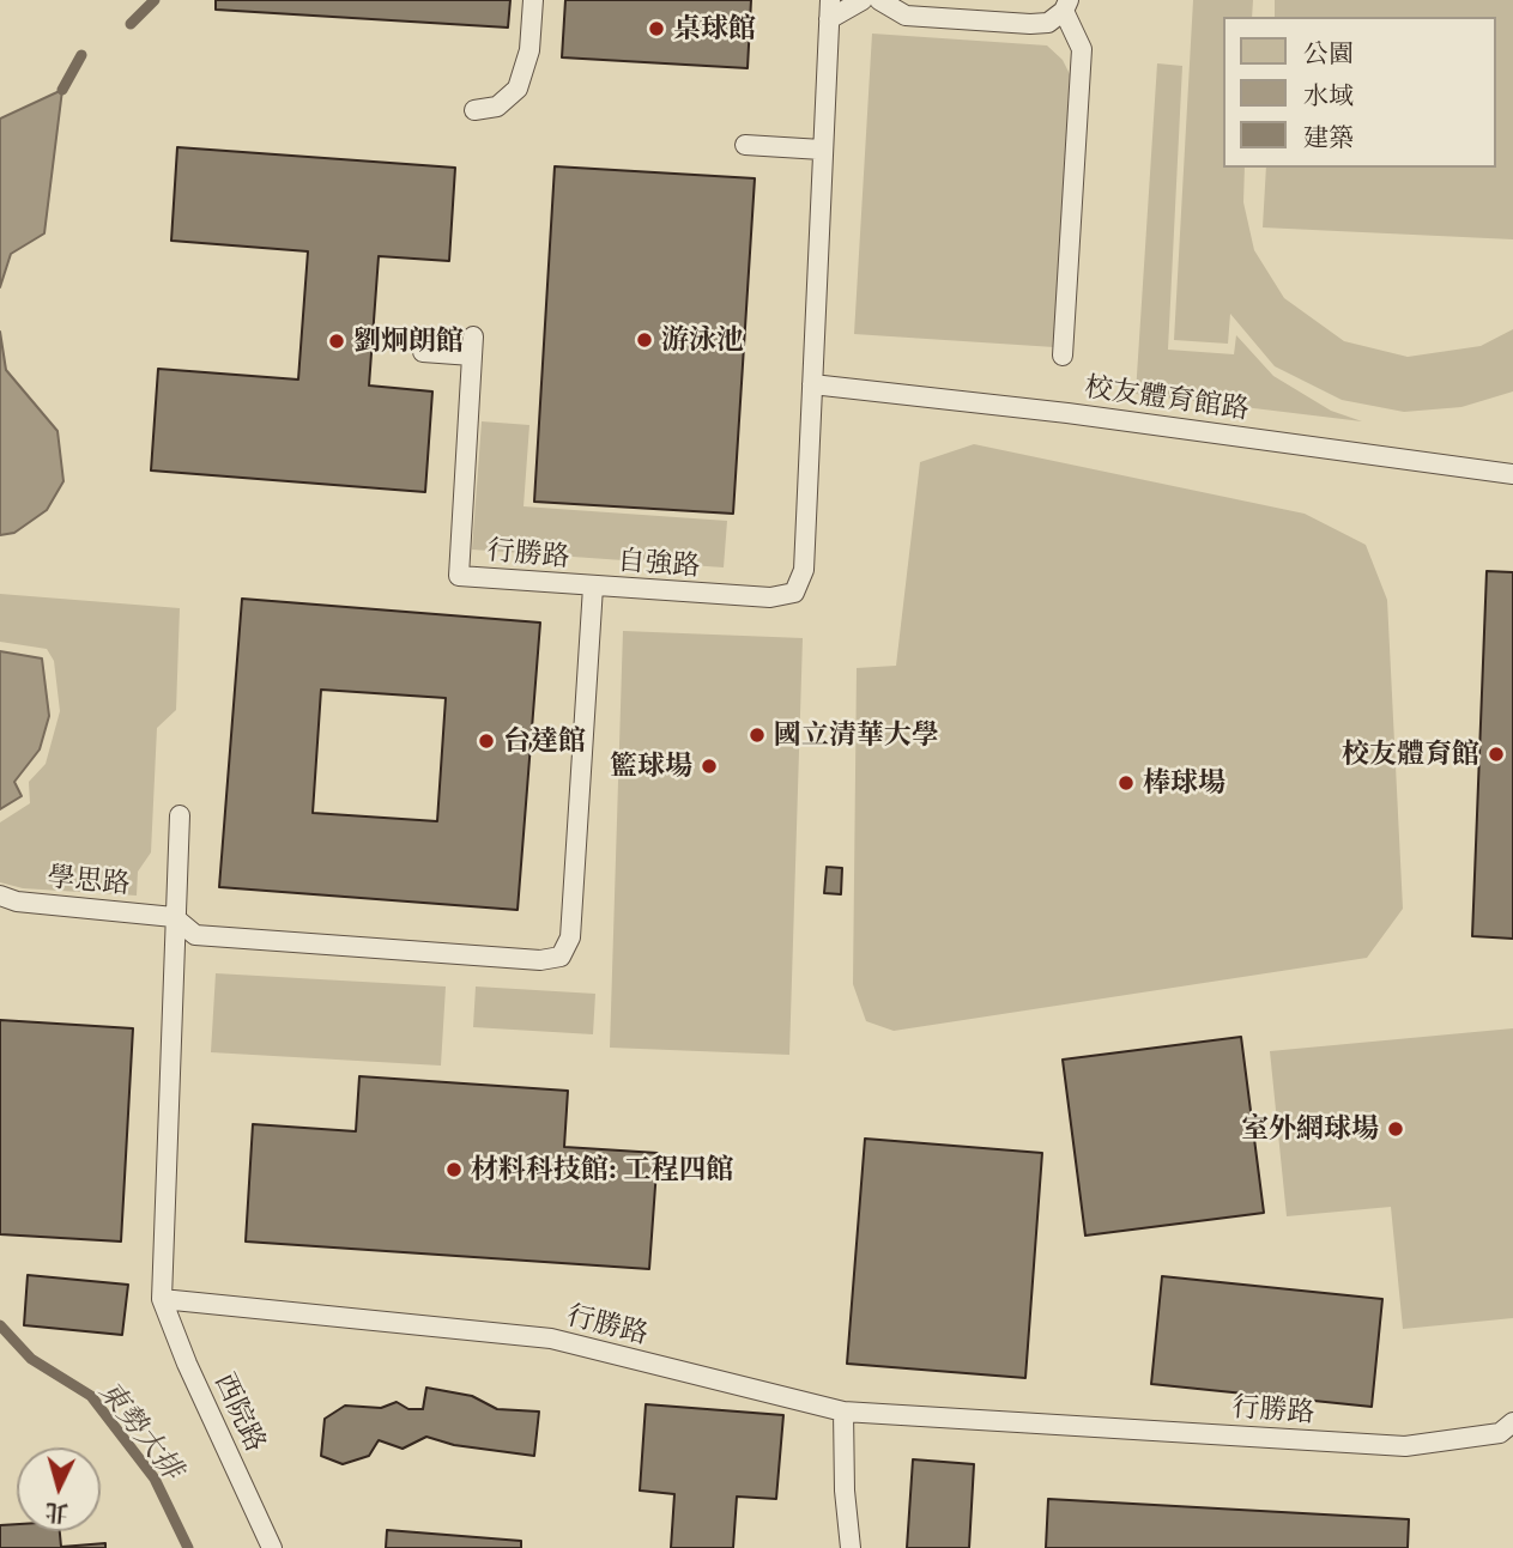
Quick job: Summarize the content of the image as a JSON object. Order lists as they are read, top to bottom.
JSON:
{
  "streets": {
    "lane": [
      "校友體育館路",
      "行勝路",
      "自強路",
      "學思路",
      "西院路"
    ]
  },
  "crossings": [
    ["校友體育館路", "自強路"],
    ["行勝路", "自強路"],
    ["行勝路", "西院路"],
    ["自強路", "學思路"]
  ],
  "water": ["東勢大排"],
  "places": [
    "桌球館",
    "游泳池",
    "劉炯朗館",
    "國立清華大學",
    "台達館",
    "校友體育館",
    "籃球場",
    "棒球場",
    "室外網球場",
    "材料科技館: 工程四館"
  ],
  "legend": ["公園", "水域", "建築"],
  "north": "bottom"
}
